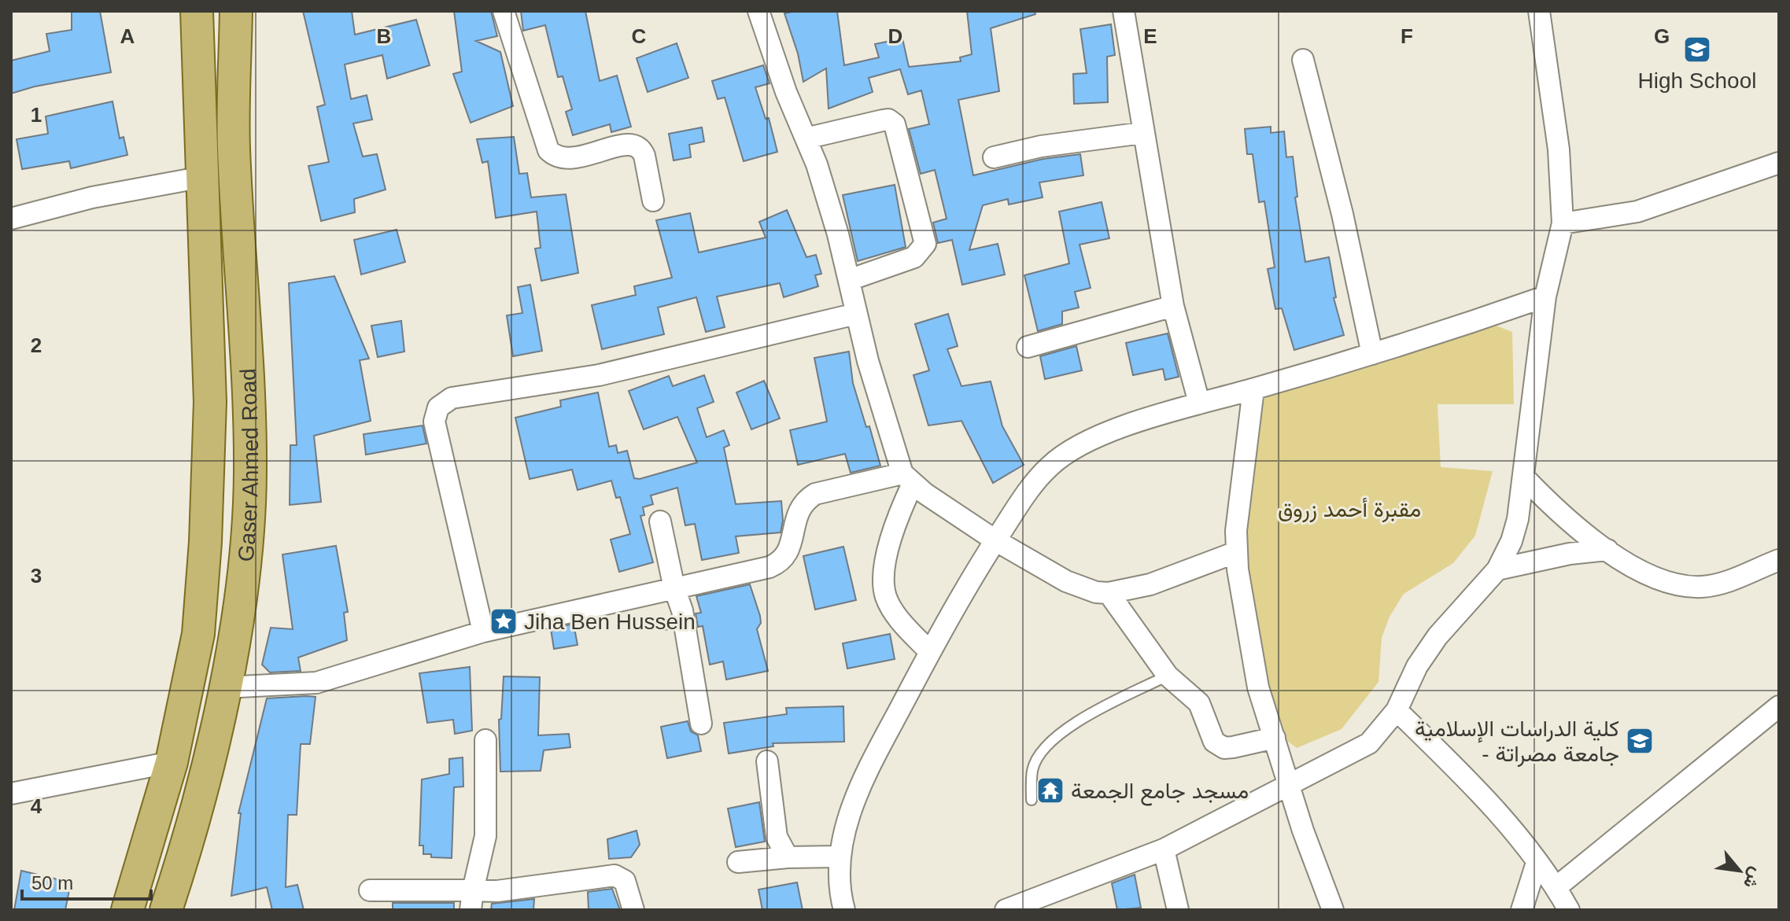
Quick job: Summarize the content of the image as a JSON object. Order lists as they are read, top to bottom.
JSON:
{
  "streets": {
    "main road": ["Gaser Ahmed Road"]
  },
  "parks": ["مقبرة أحمد زروق"],
  "places": {
    "school or university": ["High School", "كلية الدراسات الإسلامية - جامعة مصراتة"],
    "place": ["Jiha Ben Hussein"],
    "temple": ["مسجد جامع الجمعة"]
  },
  "scale_bar": "50 m",
  "north": "bottom right",
  "grid": {
    "columns": [
      "A",
      "B",
      "C",
      "D",
      "E",
      "F",
      "G"
    ],
    "rows": [
      "1",
      "2",
      "3",
      "4"
    ]
  }
}
